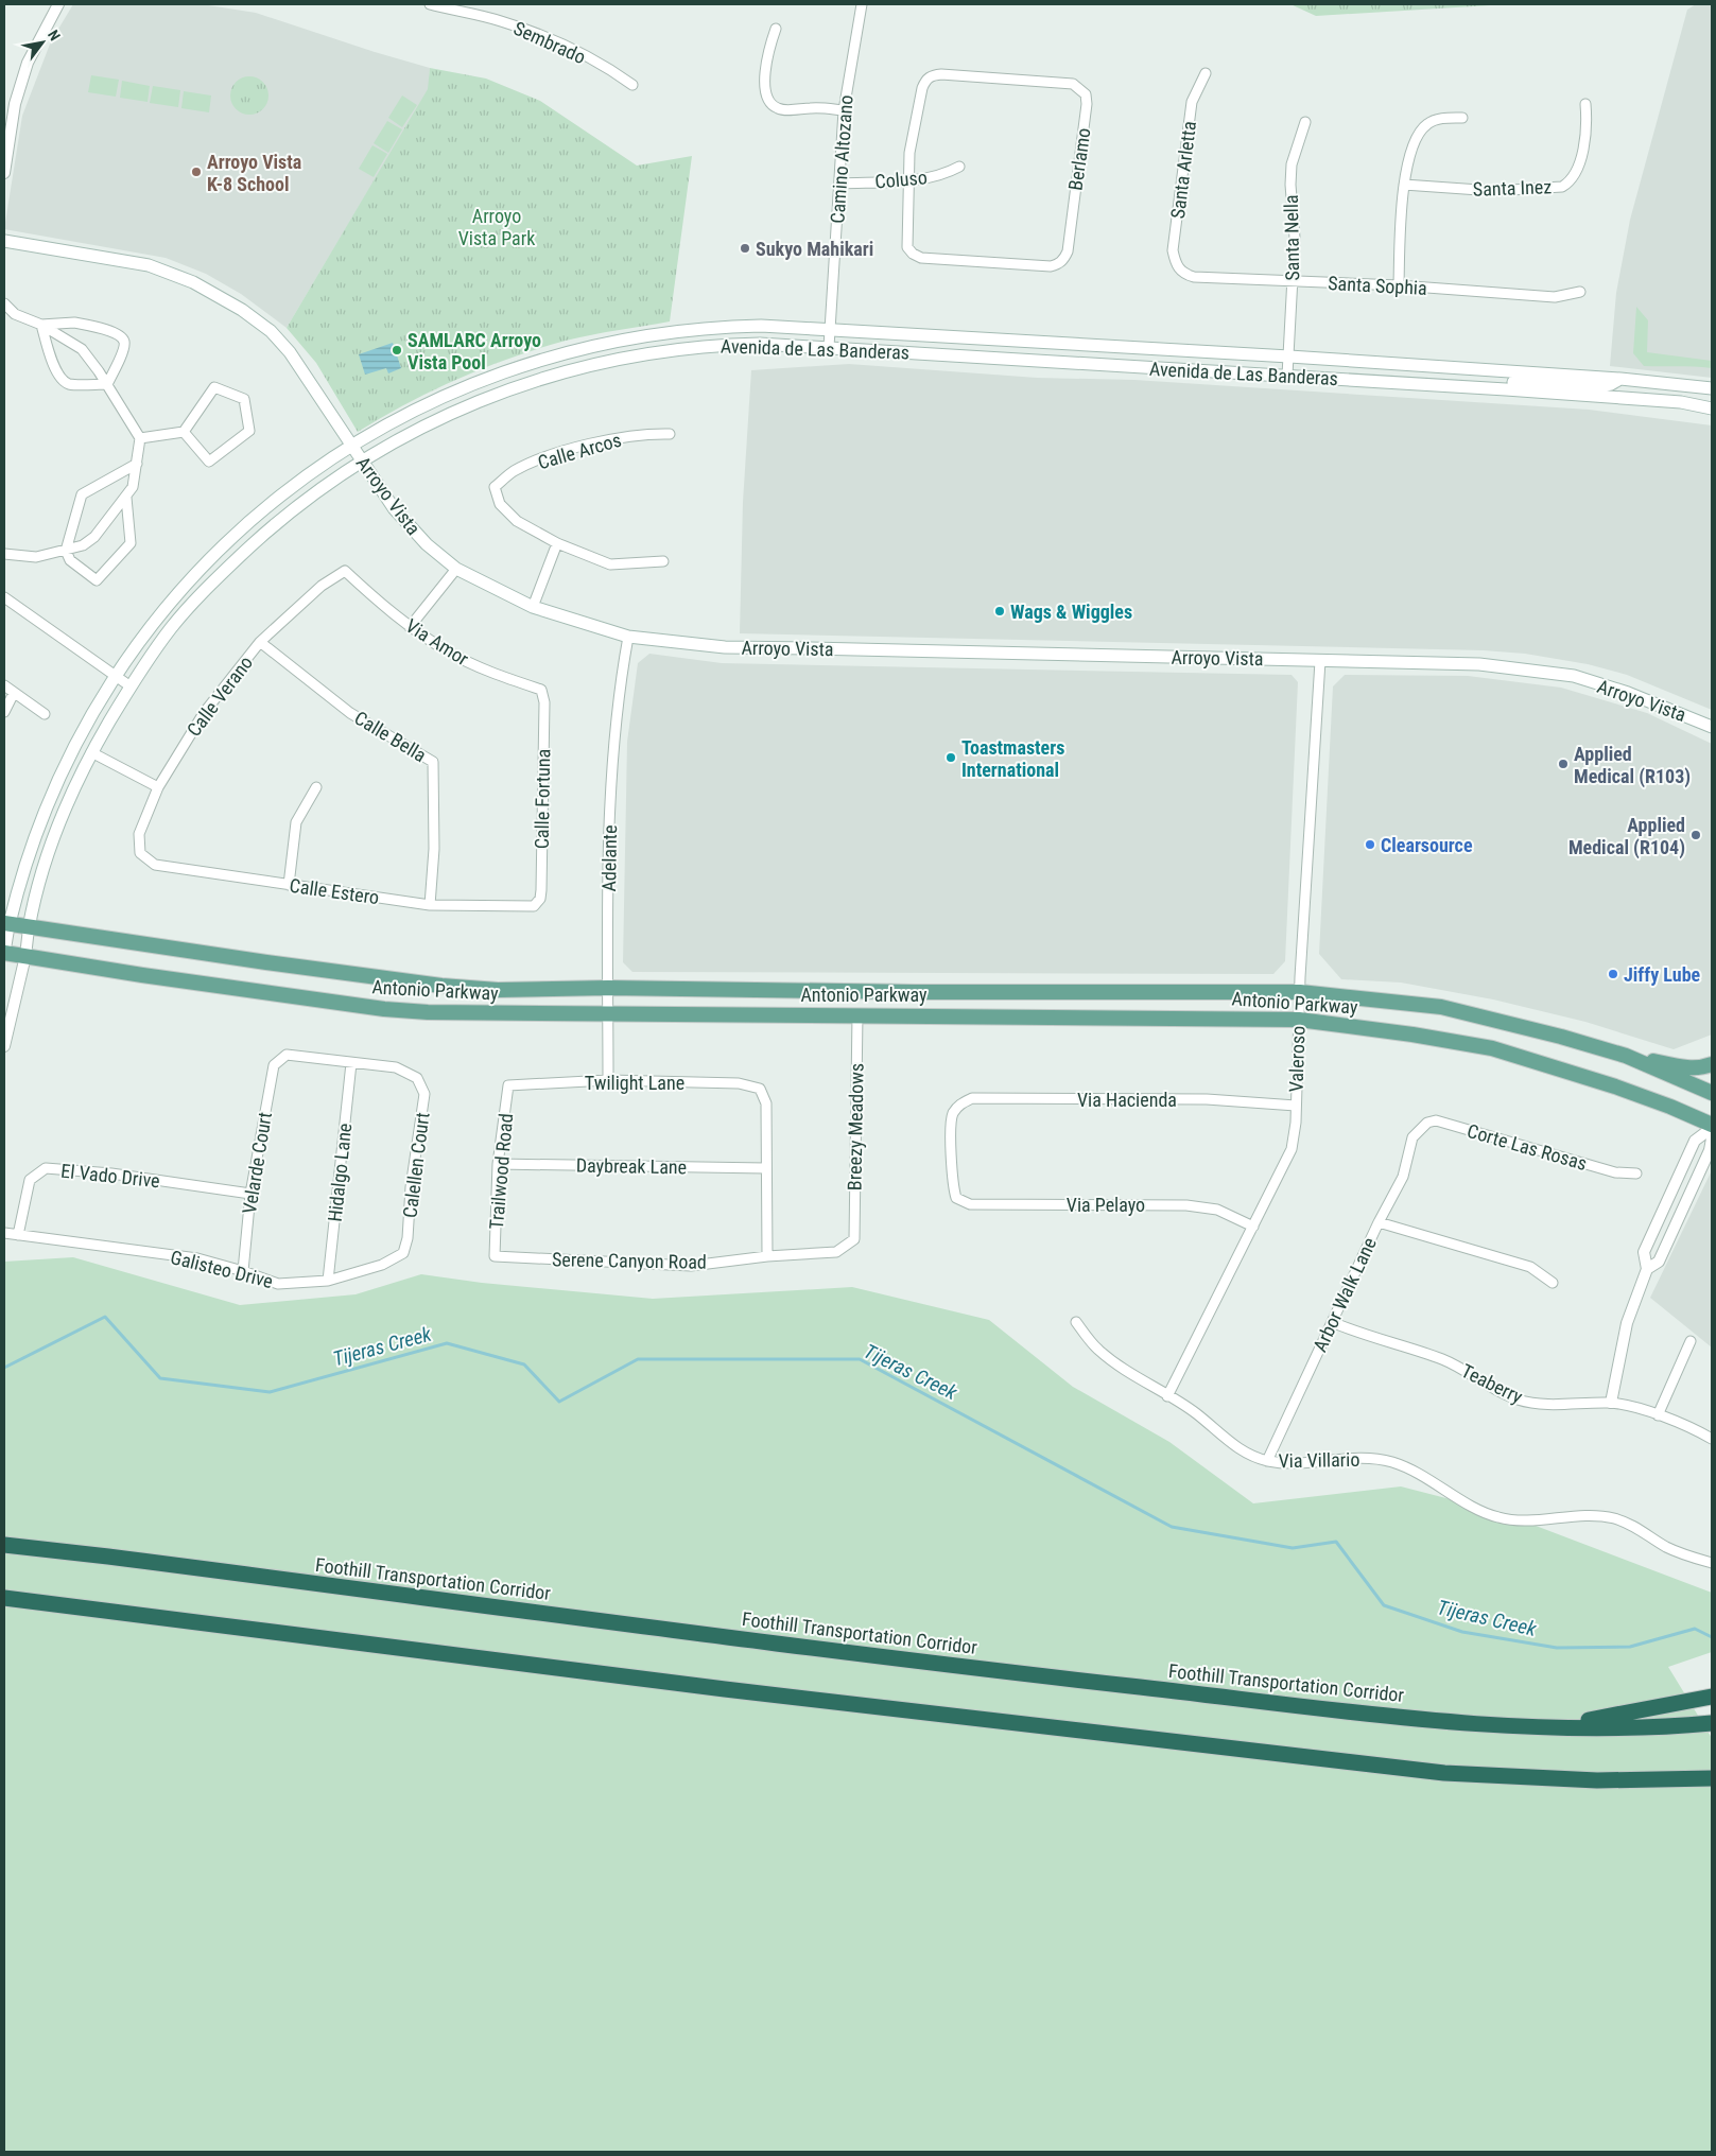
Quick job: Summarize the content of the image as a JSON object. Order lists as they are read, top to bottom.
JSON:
{
  "streets": {
    "highway": ["Foothill Transportation Corridor"],
    "main road": ["Avenida de Las Banderas", "Arroyo Vista", "Antonio Parkway"],
    "street": [
      "Sembrado",
      "Camino Altozano",
      "Berlamo",
      "Santa Arletta",
      "Coluso",
      "Santa Inez",
      "Santa Nella",
      "Santa Sophia",
      "Calle Arcos",
      "Via Amor",
      "Calle Verano",
      "Calle Bella",
      "Calle Fortuna",
      "Adelante",
      "Calle Estero",
      "Valeroso",
      "Twilight Lane",
      "Via Hacienda",
      "Breezy Meadows",
      "Corte Las Rosas",
      "Velarde Court",
      "Calellen Court",
      "Daybreak Lane",
      "Trailwood Road",
      "Hidalgo Lane",
      "El Vado Drive",
      "Via Pelayo",
      "Serene Canyon Road",
      "Galisteo Drive",
      "Arbor Walk Lane",
      "Teaberry",
      "Via Villario"
    ]
  },
  "crossings": [
    ["Camino Altozano", "Coluso"],
    ["Camino Altozano", "Avenida de Las Banderas"],
    ["Berlamo", "Coluso"],
    ["Santa Arletta", "Santa Sophia"],
    ["Santa Nella", "Santa Sophia"],
    ["Santa Nella", "Avenida de Las Banderas"],
    ["Avenida de Las Banderas", "Arroyo Vista"],
    ["Avenida de Las Banderas", "Antonio Parkway"],
    ["Arroyo Vista", "Adelante"],
    ["Arroyo Vista", "Valeroso"],
    ["Via Amor", "Calle Verano"],
    ["Via Amor", "Calle Fortuna"],
    ["Calle Verano", "Calle Bella"],
    ["Calle Verano", "Calle Estero"],
    ["Calle Bella", "Calle Estero"],
    ["Calle Fortuna", "Calle Estero"],
    ["Adelante", "Antonio Parkway"],
    ["Adelante", "Twilight Lane"],
    ["Antonio Parkway", "Valeroso"],
    ["Antonio Parkway", "Breezy Meadows"],
    ["Valeroso", "Via Hacienda"],
    ["Valeroso", "Via Pelayo"],
    ["Valeroso", "Via Villario"],
    ["Twilight Lane", "Daybreak Lane"],
    ["Twilight Lane", "Trailwood Road"],
    ["Via Hacienda", "Via Pelayo"],
    ["Breezy Meadows", "Serene Canyon Road"],
    ["Corte Las Rosas", "Arbor Walk Lane"],
    ["Velarde Court", "Calellen Court"],
    ["Velarde Court", "Hidalgo Lane"],
    ["Velarde Court", "El Vado Drive"],
    ["Velarde Court", "Galisteo Drive"],
    ["Calellen Court", "Hidalgo Lane"],
    ["Calellen Court", "Galisteo Drive"],
    ["Daybreak Lane", "Trailwood Road"],
    ["Trailwood Road", "Serene Canyon Road"],
    ["Hidalgo Lane", "Galisteo Drive"],
    ["El Vado Drive", "Galisteo Drive"],
    ["Arbor Walk Lane", "Teaberry"],
    ["Arbor Walk Lane", "Via Villario"]
  ],
  "water": ["Tijeras Creek"],
  "parks": ["Arroyo Vista Park"],
  "places": [
    "Arroyo Vista K-8 School",
    "Sukyo Mahikari",
    "SAMLARC Arroyo Vista Pool",
    "Wags & Wiggles",
    "Toastmasters International",
    "Applied Medical (R103)",
    "Applied Medical (R104)",
    "Clearsource",
    "Jiffy Lube"
  ],
  "north": "top right"
}
